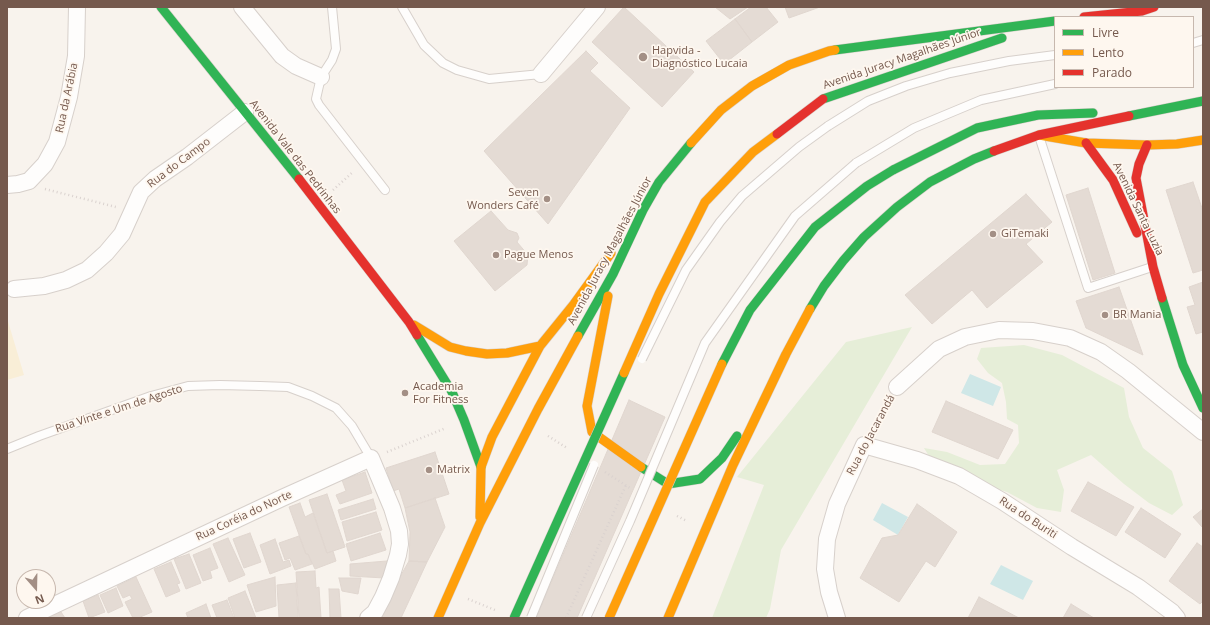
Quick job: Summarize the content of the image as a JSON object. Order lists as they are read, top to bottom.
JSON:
{
  "streets": {
    "main road": ["Avenida Juracy Magalhães Júnior", "Avenida Vale das Pedrinhas", "Avenida Santa Luzia"],
    "street": [
      "Rua da Arábia",
      "Rua do Campo",
      "Rua do Jacarandá",
      "Rua Coréia do Norte",
      "Rua do Buriti"
    ],
    "lane": ["Rua Vinte e Um de Agosto"]
  },
  "crossings": [
    ["Avenida Vale das Pedrinhas", "Rua do Campo"],
    ["Rua Vinte e Um de Agosto", "Rua Coréia do Norte"],
    ["Rua do Jacarandá", "Rua do Buriti"]
  ],
  "places": [
    "Hapvida - Diagnóstico Lucaia",
    "Seven Wonders Café",
    "GiTemaki",
    "Pague Menos",
    "BR Mania",
    "Academia For Fitness",
    "Matrix"
  ],
  "legend": ["Livre", "Lento", "Parado"],
  "north": "bottom"
}
